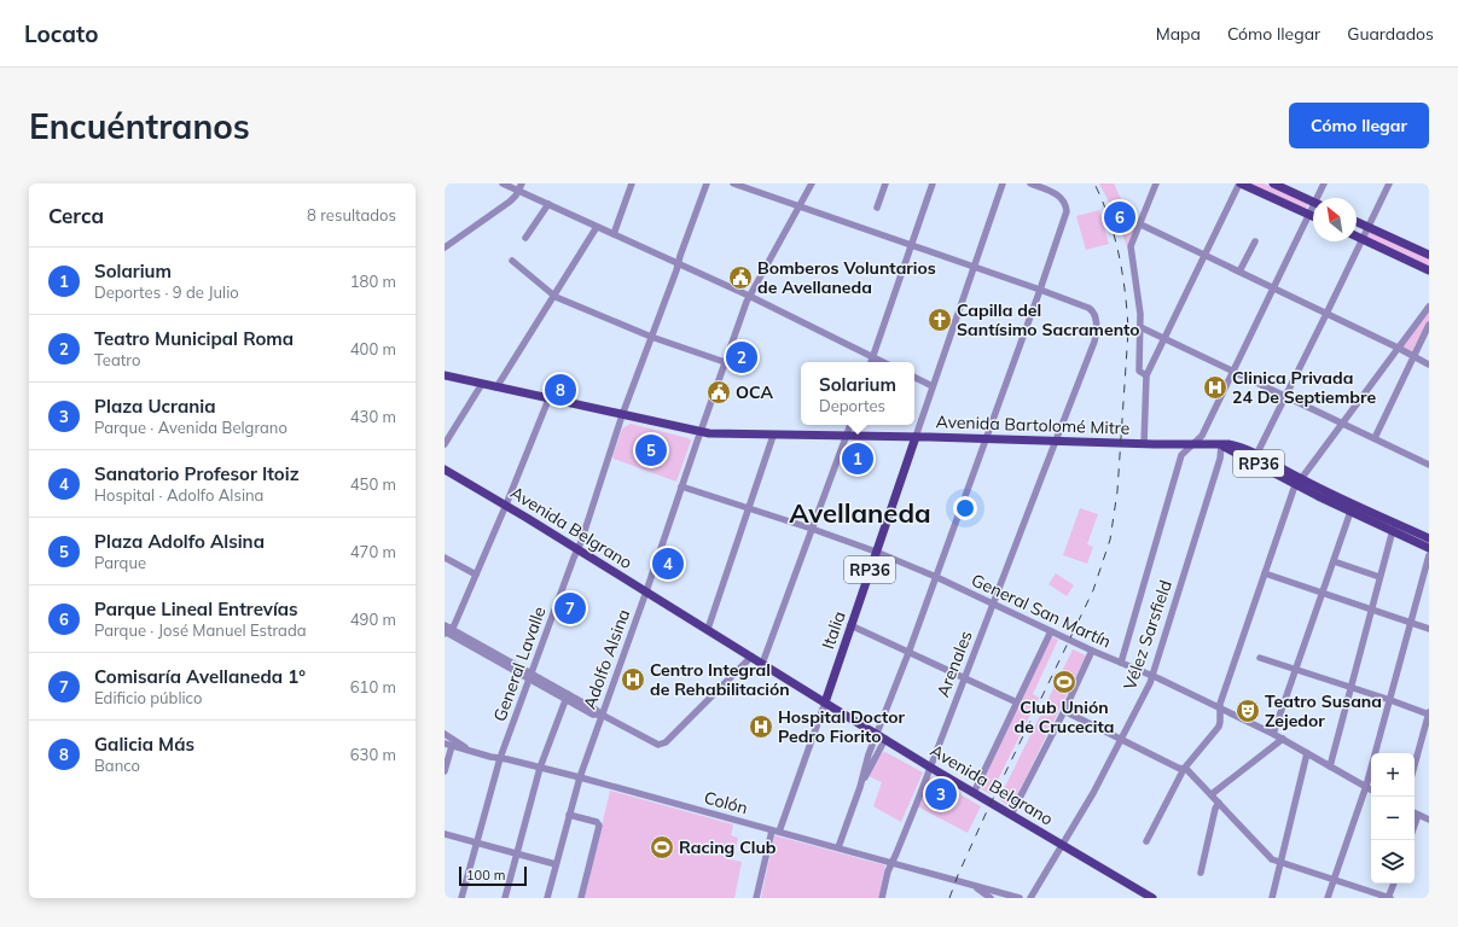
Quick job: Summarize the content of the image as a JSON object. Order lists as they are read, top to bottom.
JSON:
{
  "streets": {
    "main road": [
      "Avenida Bartolomé Mitre",
      "RP36",
      "Avenida Belgrano",
      "Italia"
    ],
    "street": [
      "General San Martín",
      "Vélez Sarsfield",
      "Adolfo Alsina",
      "General Lavalle",
      "Arenales",
      "Colón"
    ]
  },
  "crossings": [
    ["Avenida Bartolomé Mitre", "Italia"],
    ["Avenida Bartolomé Mitre", "Vélez Sarsfield"],
    ["Avenida Bartolomé Mitre", "Adolfo Alsina"],
    ["Avenida Bartolomé Mitre", "General Lavalle"],
    ["Avenida Bartolomé Mitre", "Arenales"],
    ["Avenida Belgrano", "Italia"],
    ["Avenida Belgrano", "Vélez Sarsfield"],
    ["Avenida Belgrano", "Adolfo Alsina"],
    ["Avenida Belgrano", "General Lavalle"],
    ["Avenida Belgrano", "Arenales"],
    ["General San Martín", "Italia"],
    ["General San Martín", "Vélez Sarsfield"],
    ["General San Martín", "Adolfo Alsina"],
    ["General San Martín", "Arenales"],
    ["Italia", "Colón"],
    ["Adolfo Alsina", "Colón"],
    ["General Lavalle", "Colón"],
    ["Arenales", "Colón"]
  ],
  "districts": ["Avellaneda"],
  "places": {
    "public building": ["Bomberos Voluntarios de Avellaneda", "OCA"],
    "church": ["Capilla del Santísimo Sacramento"],
    "hospital": ["Clinica Privada 24 De Septiembre", "Centro Integral de Rehabilitación", "Hospital Doctor Pedro Fiorito"],
    "sports": ["Club Unión de Crucecita", "Racing Club"],
    "theatre": ["Teatro Susana Zejedor"]
  },
  "scale_bar": "100 m",
  "north": "top left",
  "page": {
    "header": "Locato",
    "nav": ["Mapa", "Cómo llegar", "Guardados"],
    "buttons": "Cómo llegar",
    "title": "Encuéntranos",
    "heading": ["Cerca", "8 resultados"],
    "pins": [
      "6",
      "2",
      "8",
      "5",
      "1",
      "4",
      "7",
      "3"
    ],
    "list": [
      {
        "mark": "1",
        "name": "Solarium",
        "note": "Deportes · 9 de Julio",
        "value": "180 m"
      },
      {
        "mark": "2",
        "name": "Teatro Municipal Roma",
        "note": "Teatro",
        "value": "400 m"
      },
      {
        "mark": "3",
        "name": "Plaza Ucrania",
        "note": "Parque · Avenida Belgrano",
        "value": "430 m"
      },
      {
        "mark": "4",
        "name": "Sanatorio Profesor Itoiz",
        "note": "Hospital · Adolfo Alsina",
        "value": "450 m"
      },
      {
        "mark": "5",
        "name": "Plaza Adolfo Alsina",
        "note": "Parque",
        "value": "470 m"
      },
      {
        "mark": "6",
        "name": "Parque Lineal Entrevías",
        "note": "Parque · José Manuel Estrada",
        "value": "490 m"
      },
      {
        "mark": "7",
        "name": "Comisaría Avellaneda 1°",
        "note": "Edificio público",
        "value": "610 m"
      },
      {
        "mark": "8",
        "name": "Galicia Más",
        "note": "Banco",
        "value": "630 m"
      }
    ],
    "popup": ["Solarium", "Deportes"],
    "map_buttons": ["+", "−"],
    "scale": "100 m"
  }
}
